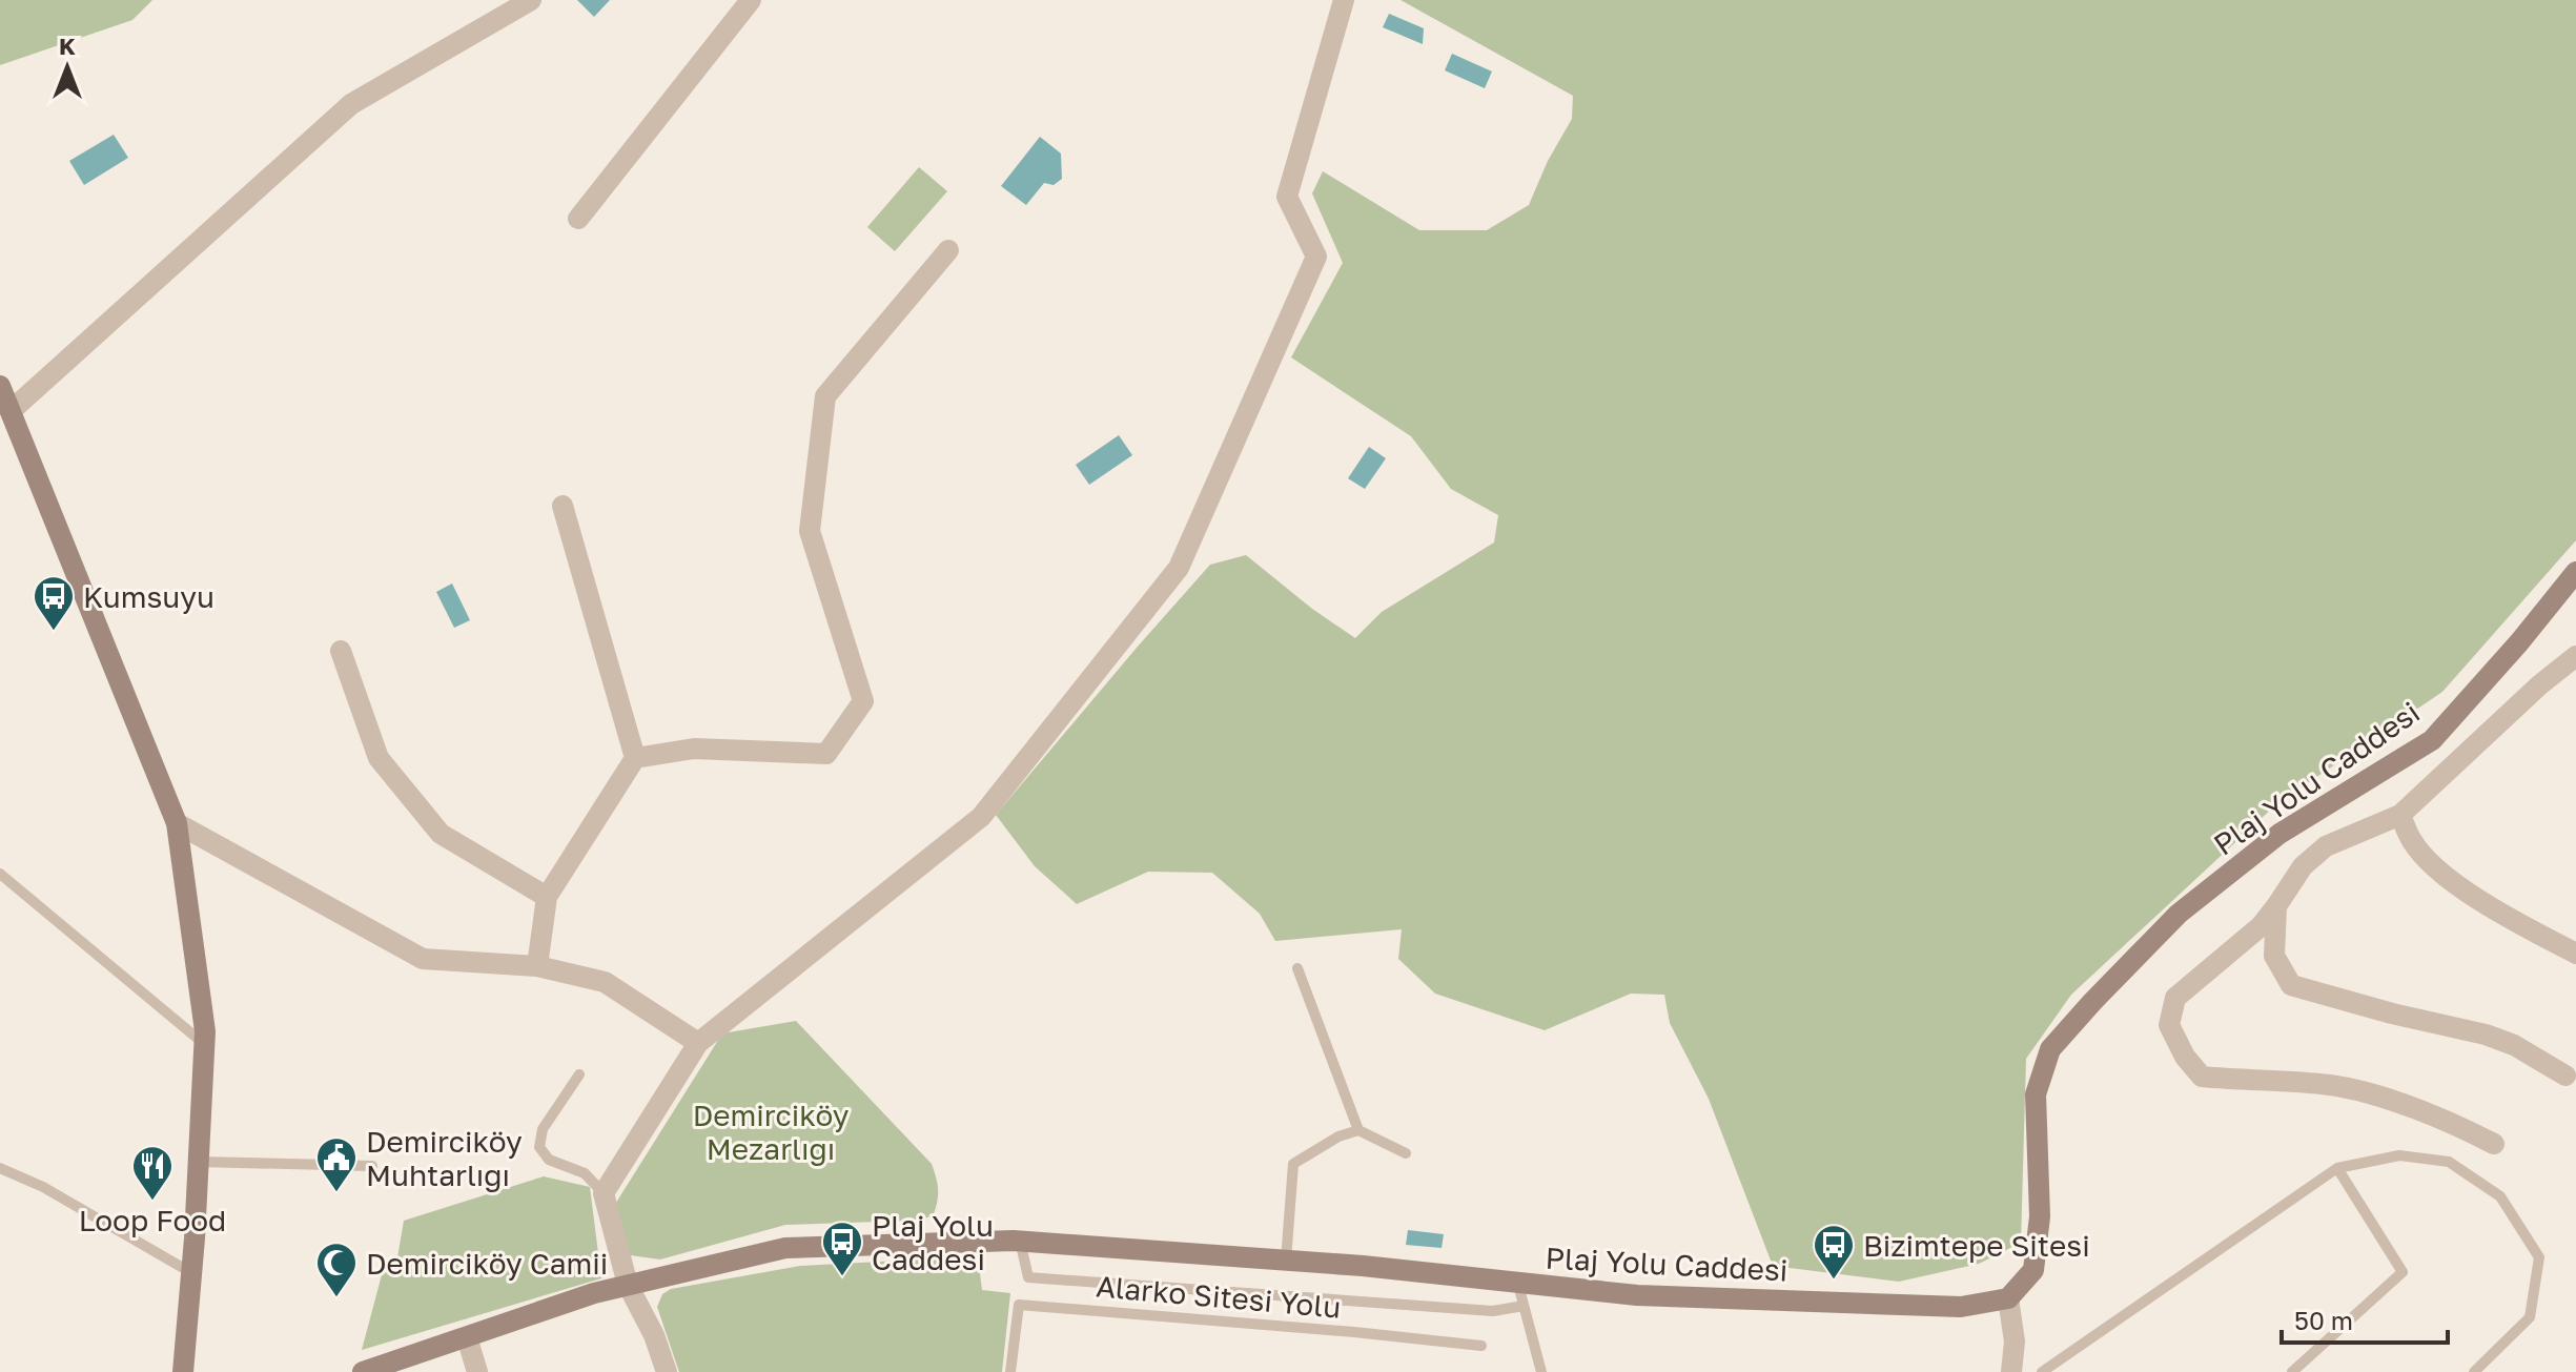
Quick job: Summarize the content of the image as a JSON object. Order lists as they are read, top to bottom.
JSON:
{
  "streets": {
    "street": ["Plaj Yolu Caddesi"],
    "lane": ["Alarko Sitesi Yolu"]
  },
  "parks": ["Demirciköy Mezarlığı"],
  "places": {
    "bus stop": ["Kumsuyu", "Plaj Yolu Caddesi", "Bizimtepe Sitesi"],
    "public building": ["Demirciköy Muhtarlığı"],
    "restaurant": ["Loop Food"],
    "mosque": ["Demirciköy Camii"]
  },
  "scale_bar": "50 m",
  "north": "top"
}
